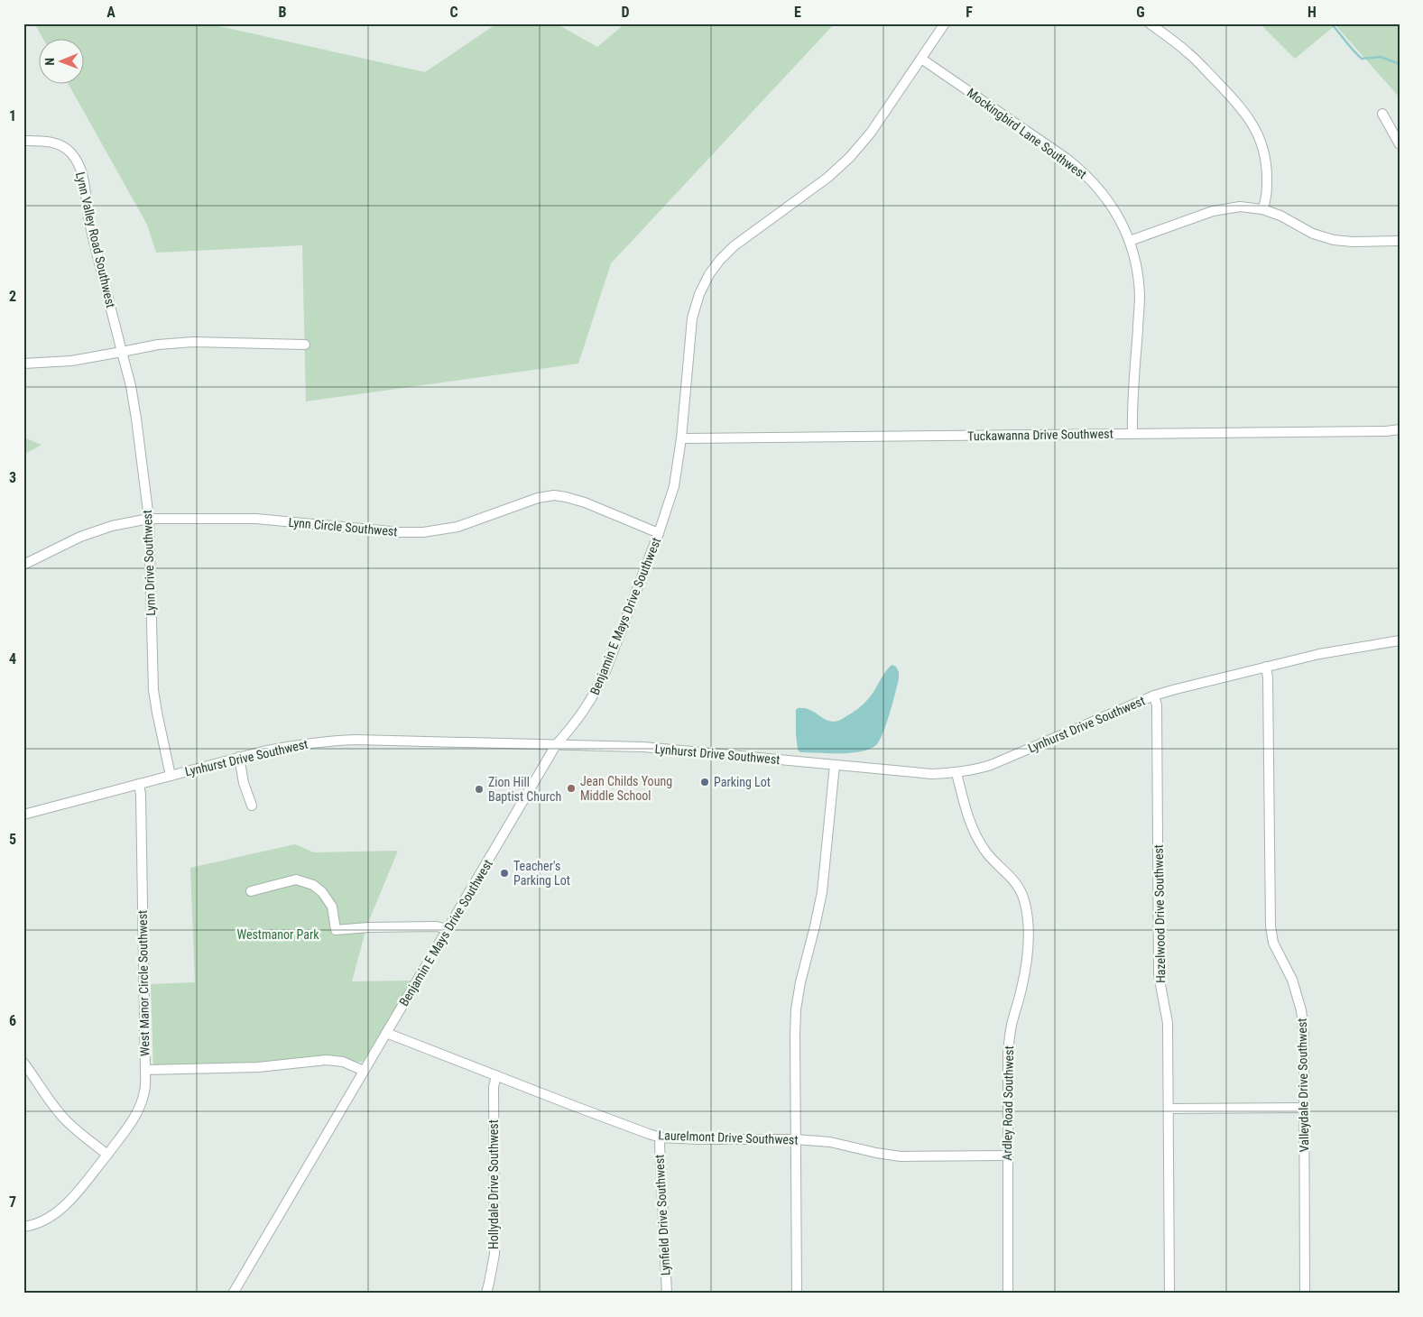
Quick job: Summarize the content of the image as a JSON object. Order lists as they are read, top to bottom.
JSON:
{
  "streets": {
    "street": [
      "Mockingbird Lane Southwest",
      "Lynn Valley Road Southwest",
      "Tuckawanna Drive Southwest",
      "Lynn Circle Southwest",
      "Lynn Drive Southwest",
      "Benjamin E Mays Drive Southwest",
      "Lynhurst Drive Southwest",
      "Hazelwood Drive Southwest",
      "West Manor Circle Southwest",
      "Valleydale Drive Southwest",
      "Ardley Road Southwest",
      "Laurelmont Drive Southwest",
      "Hollydale Drive Southwest",
      "Lynfield Drive Southwest"
    ]
  },
  "crossings": [
    ["Mockingbird Lane Southwest", "Tuckawanna Drive Southwest"],
    ["Mockingbird Lane Southwest", "Benjamin E Mays Drive Southwest"],
    ["Lynn Valley Road Southwest", "Lynn Drive Southwest"],
    ["Tuckawanna Drive Southwest", "Benjamin E Mays Drive Southwest"],
    ["Lynn Circle Southwest", "Lynn Drive Southwest"],
    ["Lynn Circle Southwest", "Benjamin E Mays Drive Southwest"],
    ["Lynn Drive Southwest", "Lynhurst Drive Southwest"],
    ["Benjamin E Mays Drive Southwest", "Lynhurst Drive Southwest"],
    ["Benjamin E Mays Drive Southwest", "West Manor Circle Southwest"],
    ["Benjamin E Mays Drive Southwest", "Laurelmont Drive Southwest"],
    ["Lynhurst Drive Southwest", "Hazelwood Drive Southwest"],
    ["Lynhurst Drive Southwest", "West Manor Circle Southwest"],
    ["Lynhurst Drive Southwest", "Valleydale Drive Southwest"],
    ["Lynhurst Drive Southwest", "Ardley Road Southwest"],
    ["Ardley Road Southwest", "Laurelmont Drive Southwest"],
    ["Laurelmont Drive Southwest", "Hollydale Drive Southwest"],
    ["Laurelmont Drive Southwest", "Lynfield Drive Southwest"]
  ],
  "parks": ["Westmanor Park"],
  "places": [
    "Parking Lot",
    "Jean Childs Young Middle School",
    "Zion Hill Baptist Church",
    "Teacher's Parking Lot"
  ],
  "north": "left",
  "grid": {
    "columns": [
      "A",
      "B",
      "C",
      "D",
      "E",
      "F",
      "G",
      "H"
    ],
    "rows": [
      "1",
      "2",
      "3",
      "4",
      "5",
      "6",
      "7"
    ]
  }
}
